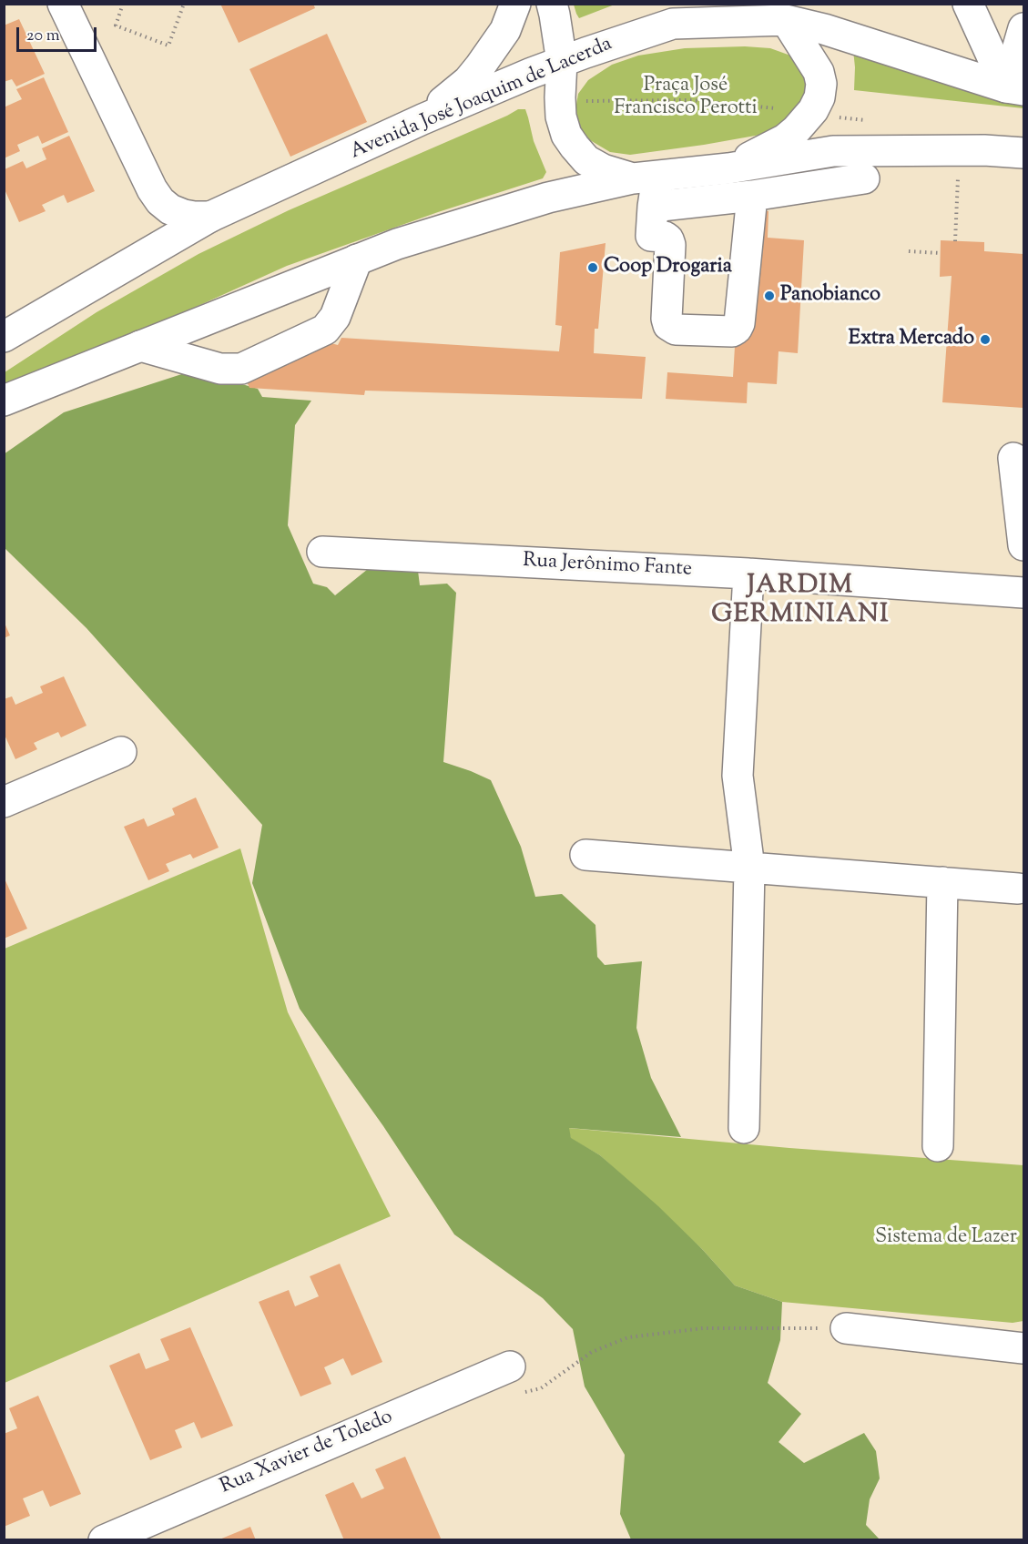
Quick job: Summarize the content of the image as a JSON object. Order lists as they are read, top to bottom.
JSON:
{
  "streets": {
    "street": ["Avenida José Joaquim de Lacerda", "Rua Jerônimo Fante", "Rua Xavier de Toledo"]
  },
  "districts": ["JARDIM GERMINIANI"],
  "parks": ["Praça José Francisco Perotti", "Sistema de Lazer"],
  "places": ["Coop Drogaria", "Panobianco", "Extra Mercado"],
  "scale_bar": "20 m"
}
